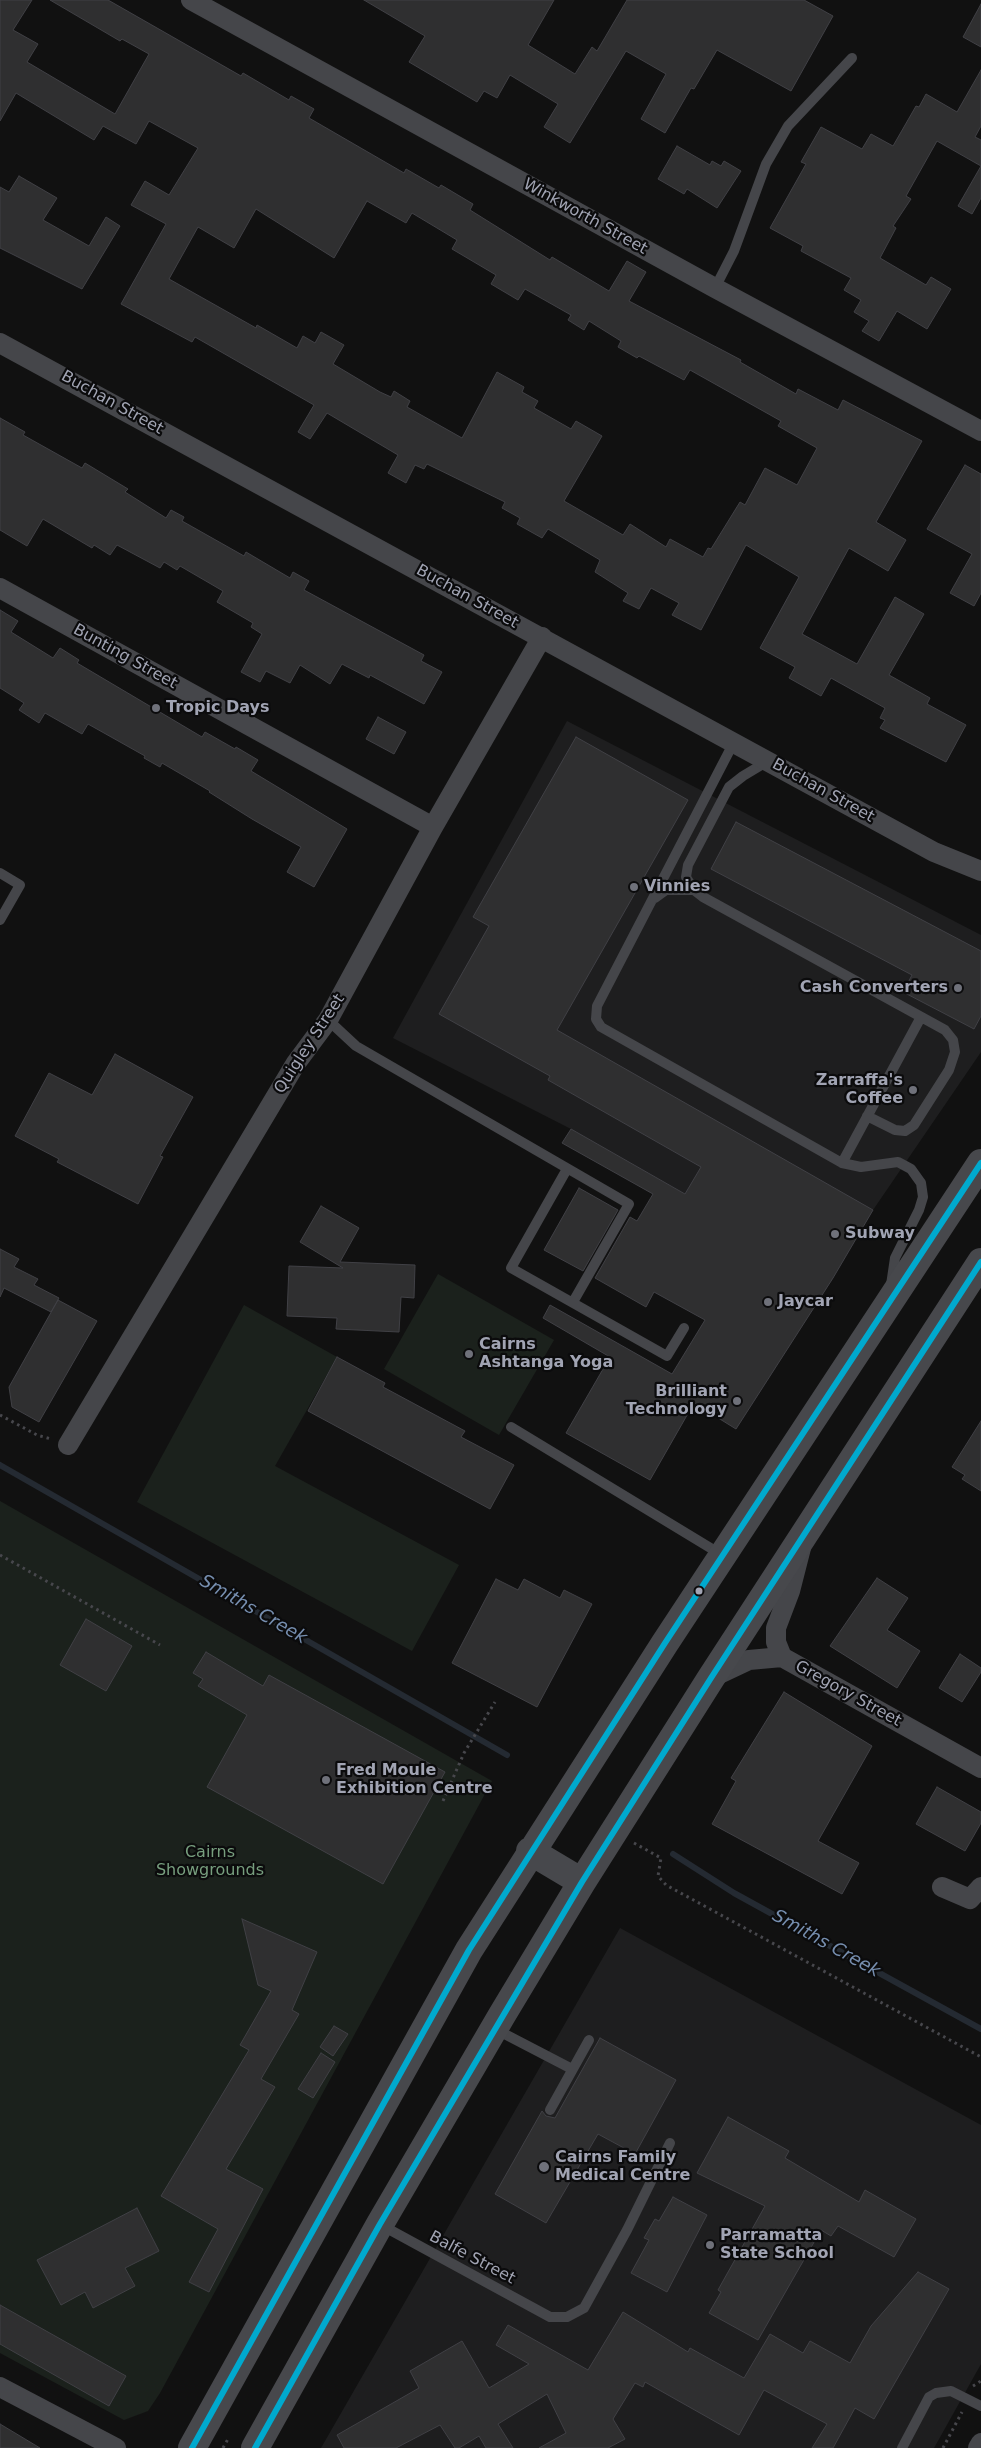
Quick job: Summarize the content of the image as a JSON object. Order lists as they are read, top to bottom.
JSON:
{
  "streets": {
    "street": [
      "Winkworth Street",
      "Buchan Street",
      "Bunting Street",
      "Quigley Street",
      "Gregory Street"
    ],
    "lane": ["Balfe Street"]
  },
  "crossings": [
    ["Buchan Street", "Quigley Street"],
    ["Bunting Street", "Quigley Street"]
  ],
  "water": ["Smiths Creek"],
  "parks": ["Cairns Showgrounds"],
  "places": [
    "Tropic Days",
    "Vinnies",
    "Cash Converters",
    "Zarraffa's Coffee",
    "Subway",
    "Jaycar",
    "Cairns Ashtanga Yoga",
    "Brilliant Technology",
    "Fred Moule Exhibition Centre",
    "Cairns Family Medical Centre",
    "Parramatta State School"
  ]
}
